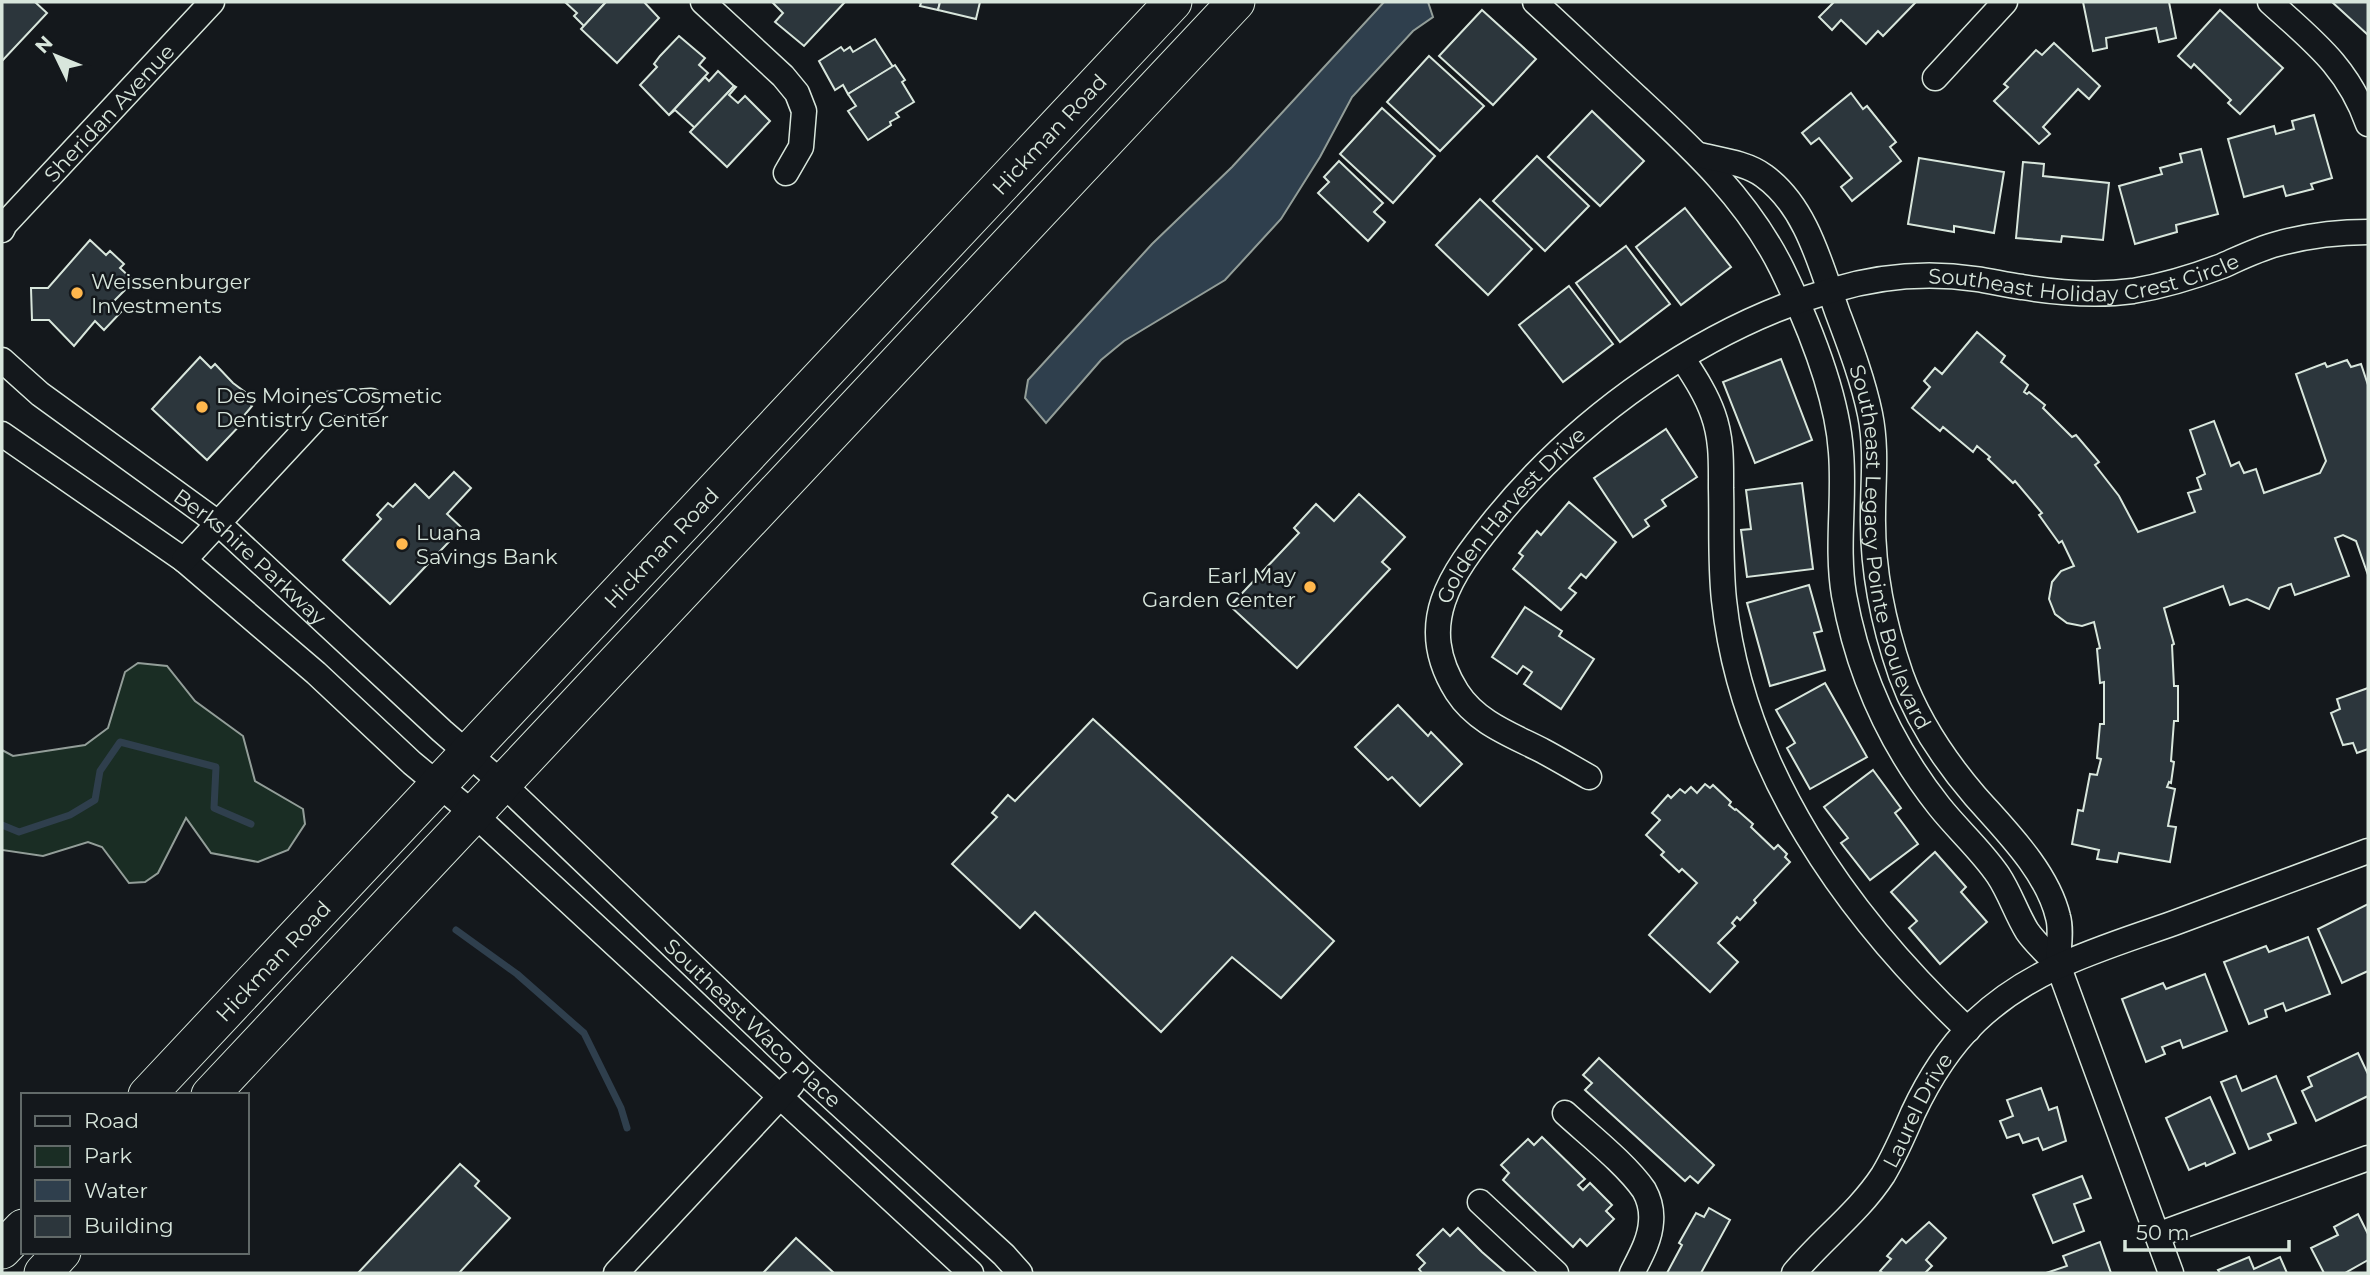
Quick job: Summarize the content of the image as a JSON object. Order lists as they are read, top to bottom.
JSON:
{
  "streets": {
    "highway": ["Hickman Road"],
    "street": [
      "Sheridan Avenue",
      "Southeast Holiday Crest Circle",
      "Golden Harvest Drive",
      "Southeast Legacy Pointe Boulevard",
      "Berkshire Parkway",
      "Southeast Waco Place",
      "Laurel Drive"
    ]
  },
  "crossings": [
    ["Hickman Road", "Berkshire Parkway"],
    ["Hickman Road", "Southeast Waco Place"],
    ["Southeast Holiday Crest Circle", "Golden Harvest Drive"],
    ["Southeast Holiday Crest Circle", "Southeast Legacy Pointe Boulevard"],
    ["Golden Harvest Drive", "Southeast Legacy Pointe Boulevard"],
    ["Southeast Legacy Pointe Boulevard", "Laurel Drive"],
    ["Berkshire Parkway", "Southeast Waco Place"]
  ],
  "places": [
    "Weissenburger Investments",
    "Des Moines Cosmetic Dentistry Center",
    "Luana Savings Bank",
    "Earl May Garden Center"
  ],
  "legend": [
    "Road",
    "Park",
    "Water",
    "Building"
  ],
  "scale_bar": "50 m",
  "north": "top left"
}
